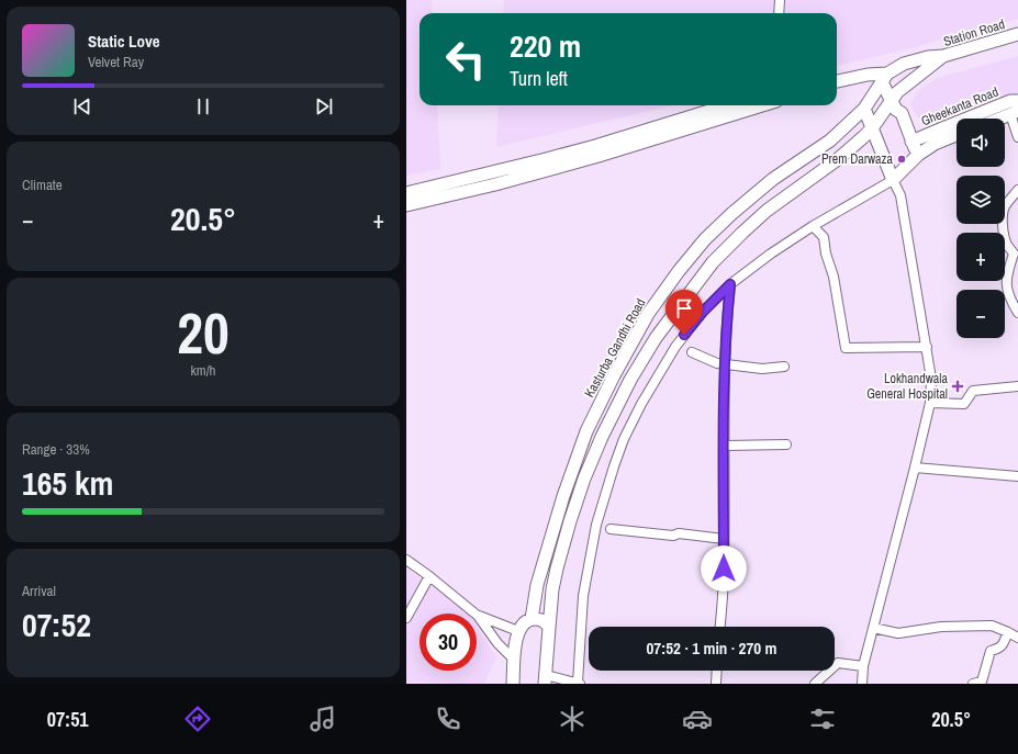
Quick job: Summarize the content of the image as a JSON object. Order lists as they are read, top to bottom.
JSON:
{
  "streets": {
    "main road": ["Station Road", "Gheekanta Road", "Kasturba Gandhi Road"]
  },
  "crossings": [
    ["Station Road", "Gheekanta Road"],
    ["Gheekanta Road", "Kasturba Gandhi Road"]
  ],
  "places": {
    "other": ["Prem Darwaza"],
    "health": ["Lokhandwala General Hospital"]
  },
  "page": {
    "turn": ["220 m", "Turn left"],
    "song": ["Static Love", "Velvet Ray"],
    "map_buttons": ["+", "−"],
    "tile": [
      "Climate",
      ["20", "km/h"],
      ["Range · 33%", "165 km"],
      ["Arrival", "07:52"]
    ],
    "heat": ["−", "20.5°", "+"],
    "limit": "30",
    "trip": "07:52 · 1 min · 270 m",
    "tabs": ["07:51", "20.5°"]
  }
}
